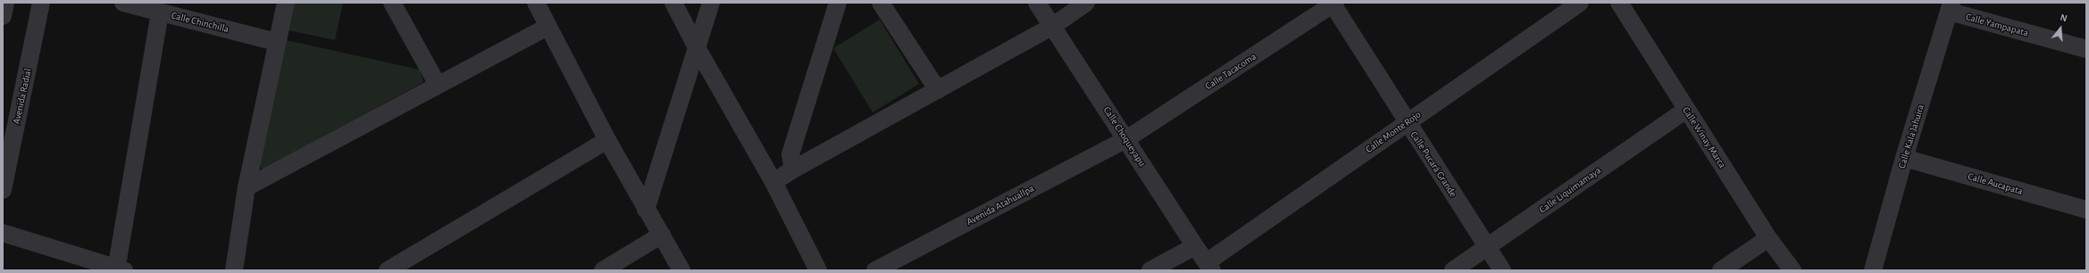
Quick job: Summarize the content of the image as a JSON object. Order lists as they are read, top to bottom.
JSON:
{
  "streets": {
    "street": [
      "Calle Chinchilla",
      "Calle Yampapata",
      "Calle Tacacoma",
      "Avenida Radial",
      "Calle Monte Rojo",
      "Calle Choqueyapu",
      "Calle Kala Jahuira",
      "Calle Winay Marca",
      "Calle Pucará Grande",
      "Calle Aucapata",
      "Calle Liquimamaya",
      "Avenida Atahuallpa"
    ]
  },
  "crossings": [
    ["Calle Yampapata", "Calle Kala Jahuira"],
    ["Calle Tacacoma", "Calle Choqueyapu"],
    ["Calle Tacacoma", "Calle Pucará Grande"],
    ["Calle Tacacoma", "Avenida Atahuallpa"],
    ["Calle Monte Rojo", "Calle Choqueyapu"],
    ["Calle Monte Rojo", "Calle Pucará Grande"],
    ["Calle Choqueyapu", "Avenida Atahuallpa"],
    ["Calle Kala Jahuira", "Calle Aucapata"],
    ["Calle Winay Marca", "Calle Liquimamaya"],
    ["Calle Pucará Grande", "Calle Liquimamaya"]
  ],
  "north": "top"
}
